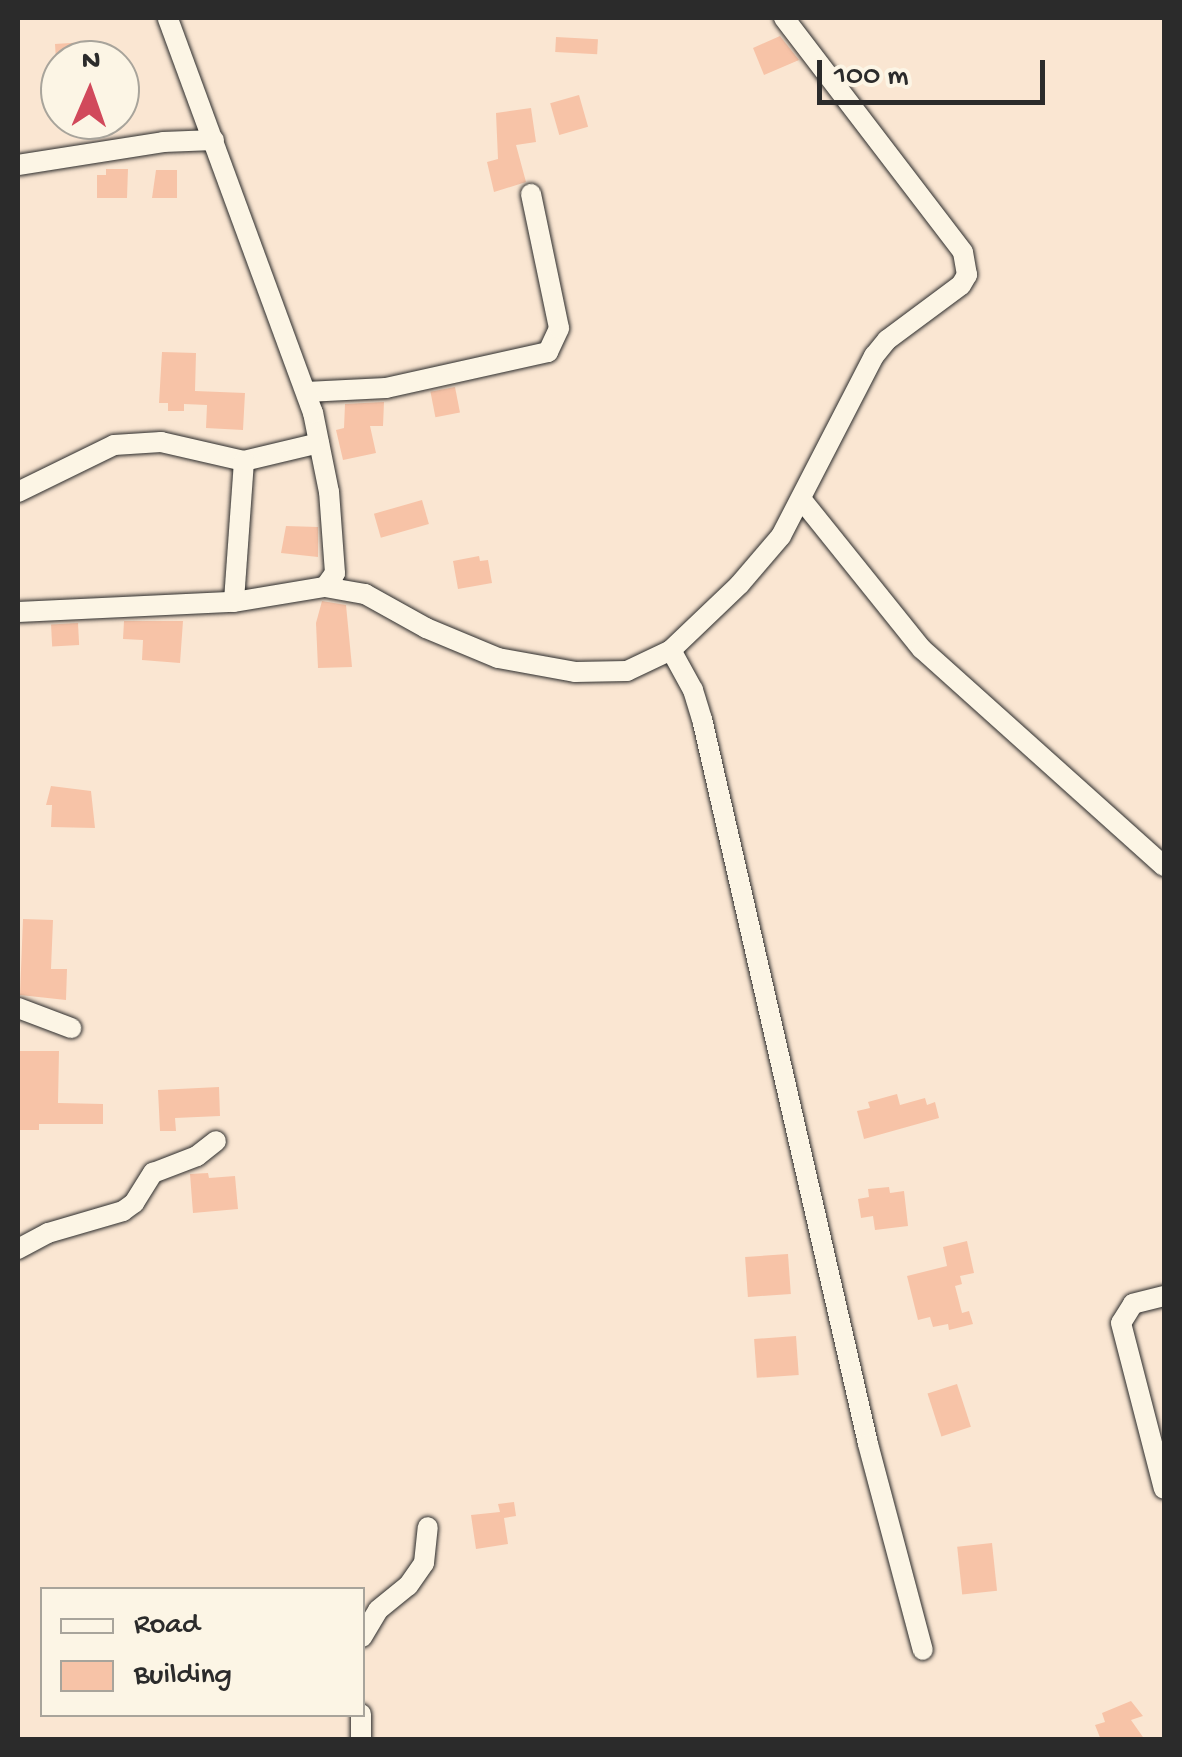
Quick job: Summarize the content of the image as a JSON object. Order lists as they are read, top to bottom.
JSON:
{
  "legend": ["Road", "Building"],
  "scale_bar": "100 m",
  "north": "top"
}
